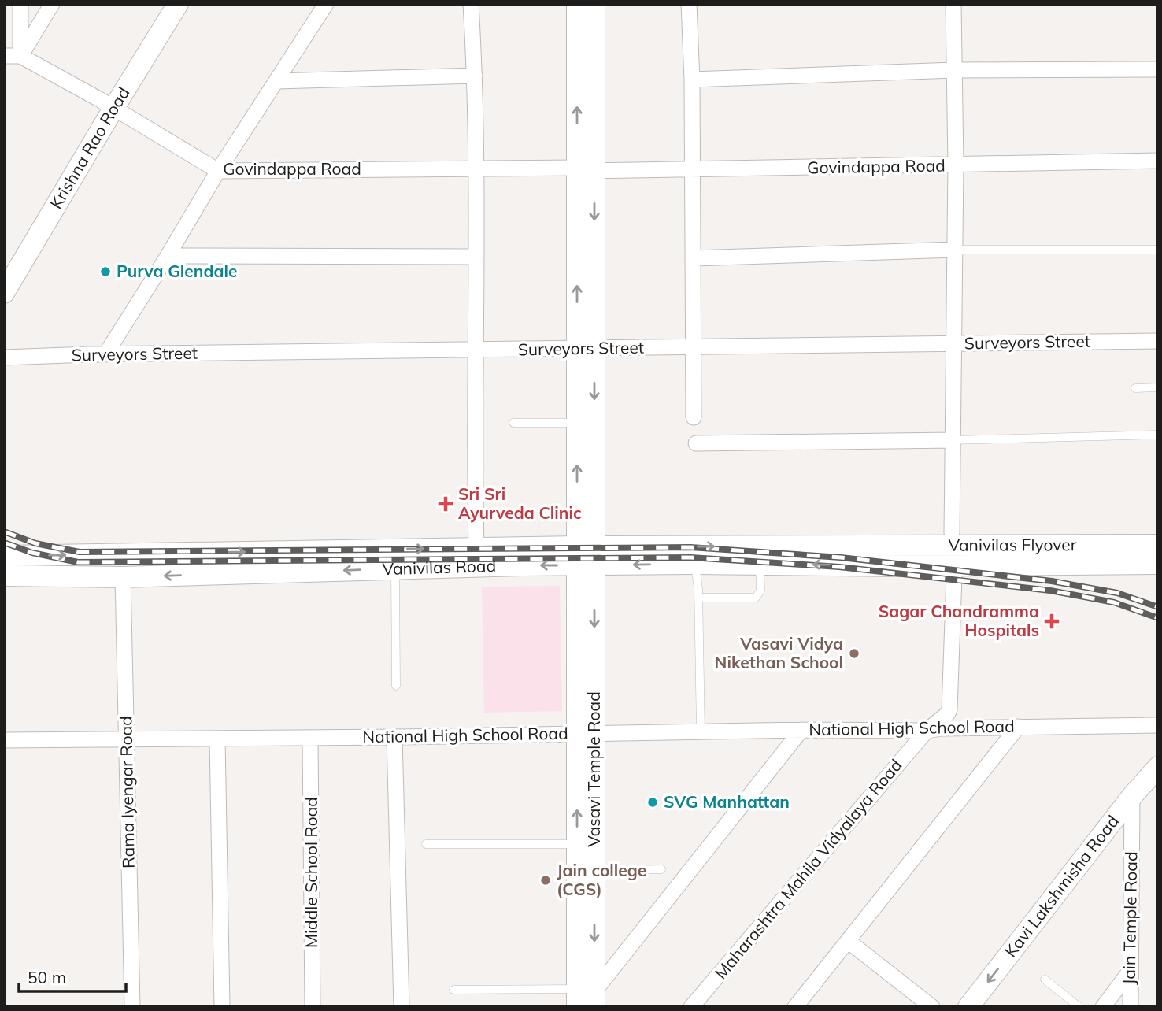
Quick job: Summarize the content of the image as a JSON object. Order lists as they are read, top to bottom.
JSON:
{
  "streets": {
    "main road": [
      "Krishna Rao Road",
      "Vanivilas Flyover",
      "Vanivilas Road",
      "Vasavi Temple Road",
      "Kavi Lakshmisha Road"
    ],
    "street": [
      "Govindappa Road",
      "Surveyors Street",
      "National High School Road",
      "Rama Iyengar Road",
      "Maharashtra Mahila Vidyalaya Road",
      "Middle School Road",
      "Jain Temple Road"
    ]
  },
  "crossings": [
    ["Krishna Rao Road", "Govindappa Road"],
    ["Vanivilas Flyover", "Vanivilas Road"],
    ["Vanivilas Road", "Vasavi Temple Road"],
    ["Vanivilas Road", "Rama Iyengar Road"],
    ["National High School Road", "Vasavi Temple Road"],
    ["National High School Road", "Rama Iyengar Road"],
    ["National High School Road", "Maharashtra Mahila Vidyalaya Road"],
    ["National High School Road", "Middle School Road"],
    ["Kavi Lakshmisha Road", "Jain Temple Road"]
  ],
  "one_way": ["Kavi Lakshmisha Road"],
  "places": {
    "other": [
      "Purva Glendale",
      "Vasavi Vidya Nikethan School",
      "SVG Manhattan",
      "Jain college (CGS)"
    ],
    "health": ["Sri Sri Ayurveda Clinic", "Sagar Chandramma Hospitals"]
  },
  "scale_bar": "50 m"
}
